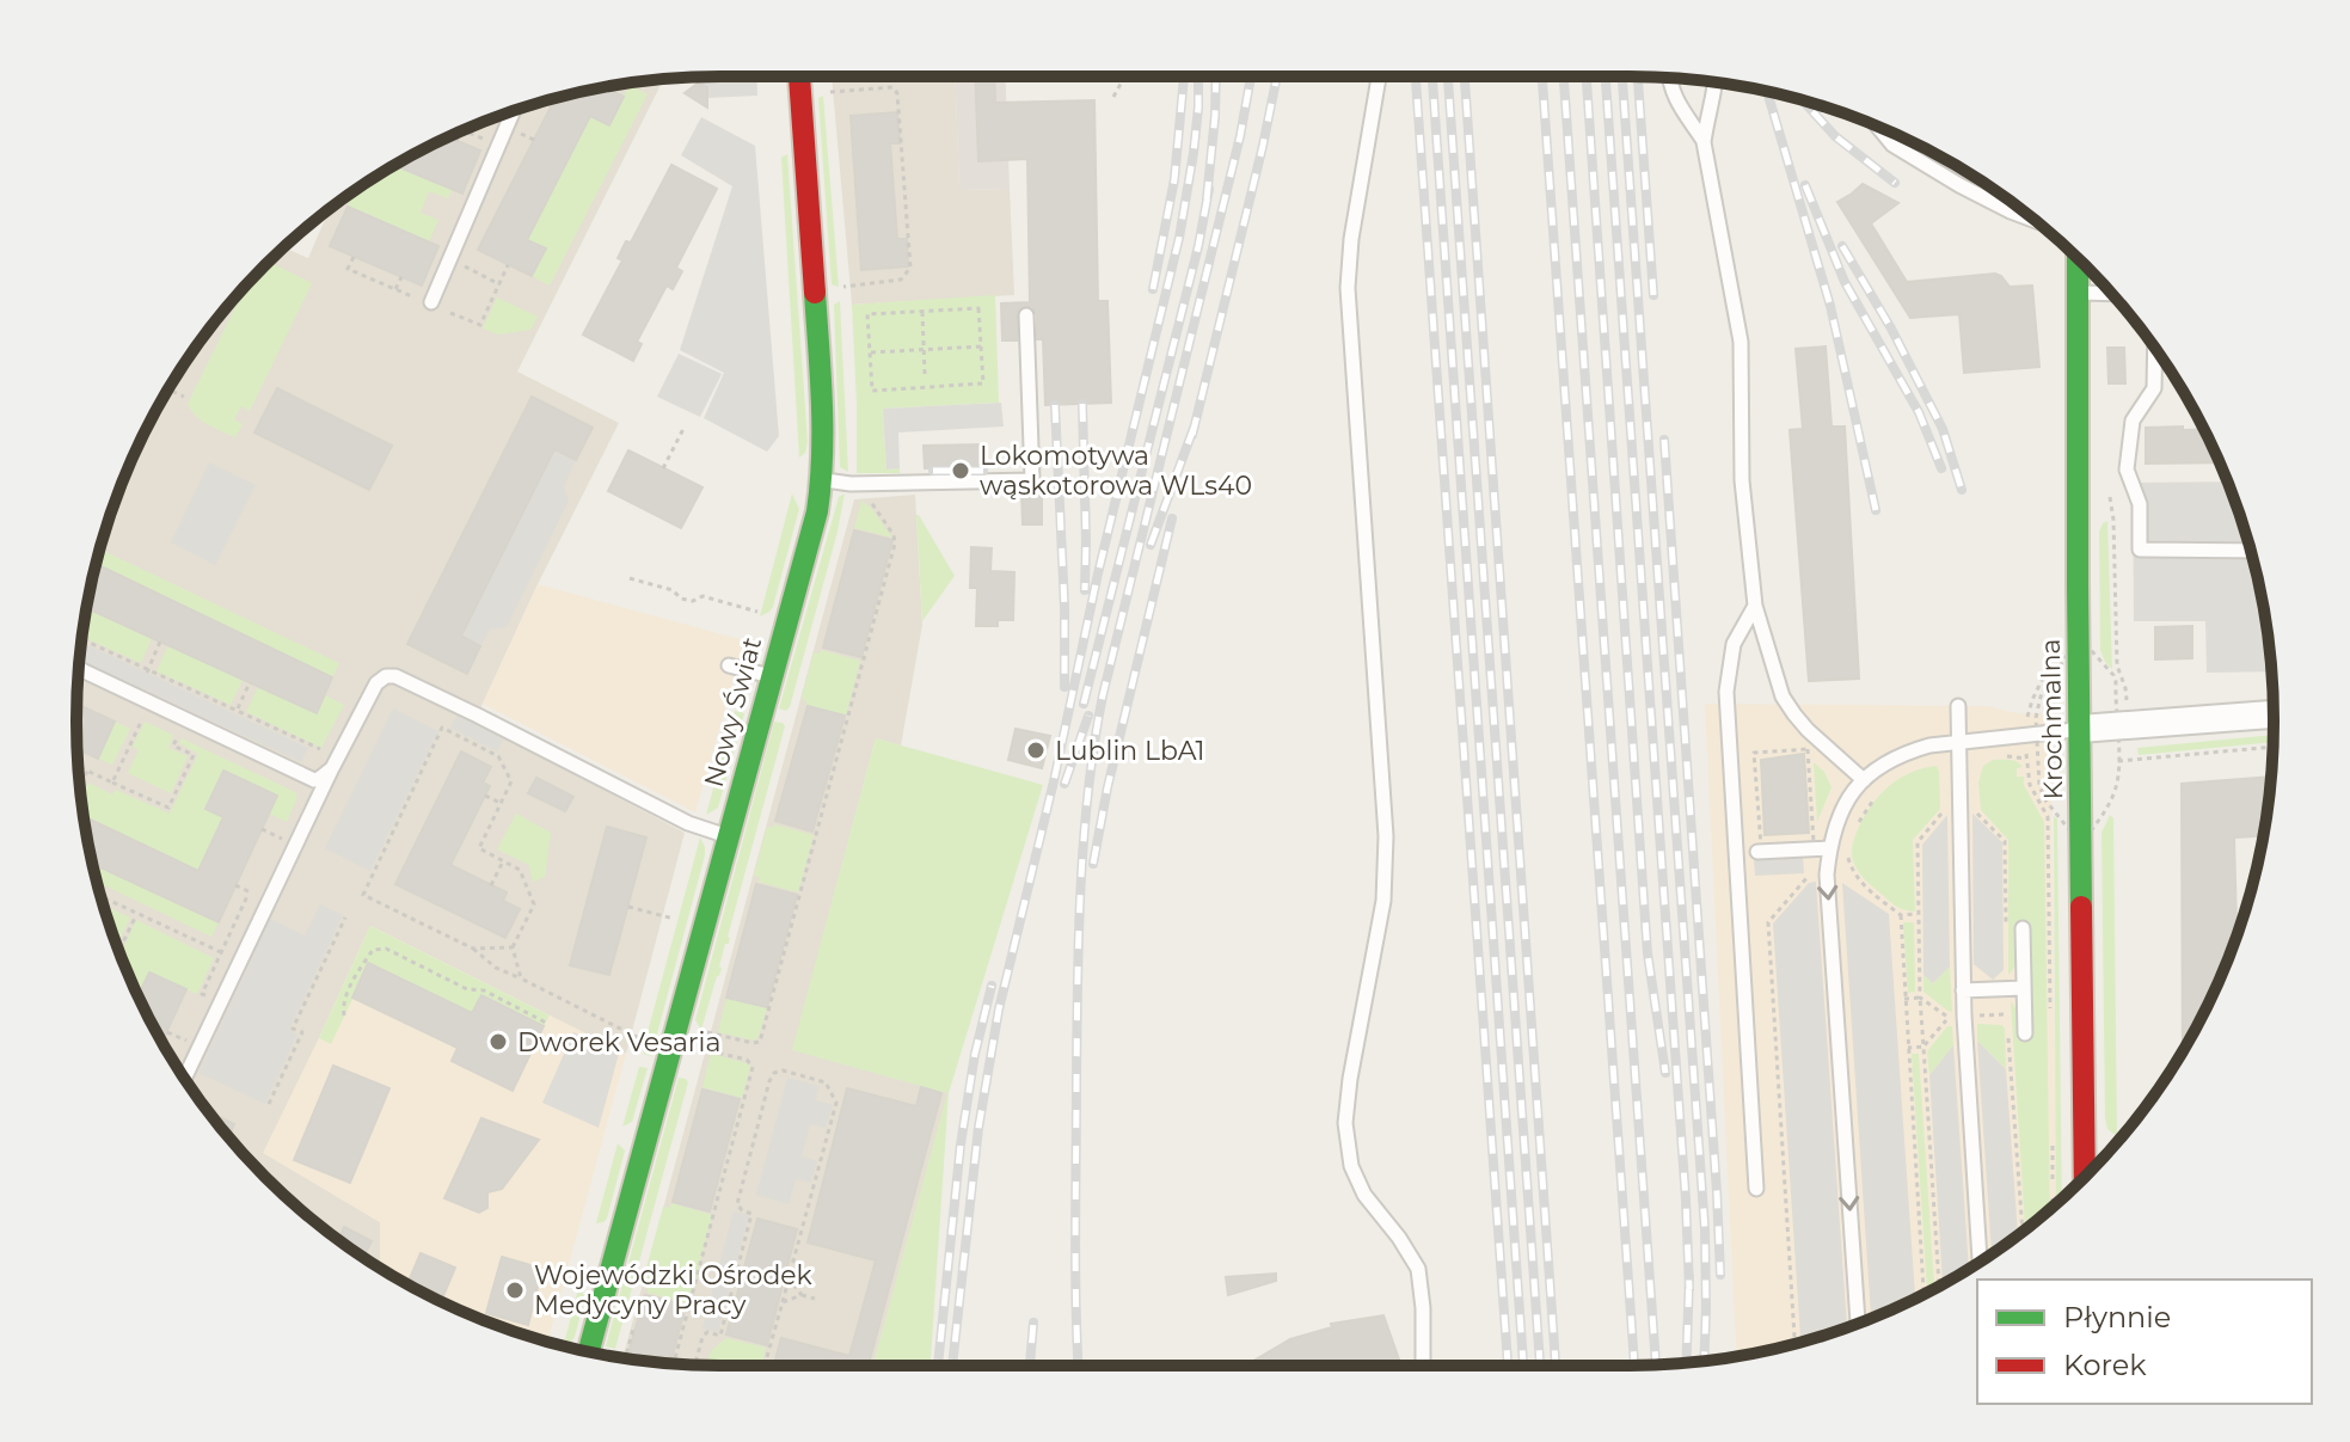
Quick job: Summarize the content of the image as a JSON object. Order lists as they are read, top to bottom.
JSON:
{
  "streets": {
    "street": ["Nowy Świat", "Krochmalna"]
  },
  "places": [
    "Lokomotywa wąskotorowa WLs40",
    "Lublin LbA1",
    "Dworek Vesaria",
    "Wojewódzki Ośrodek Medycyny Pracy"
  ],
  "legend": ["Płynnie", "Korek"]
}
